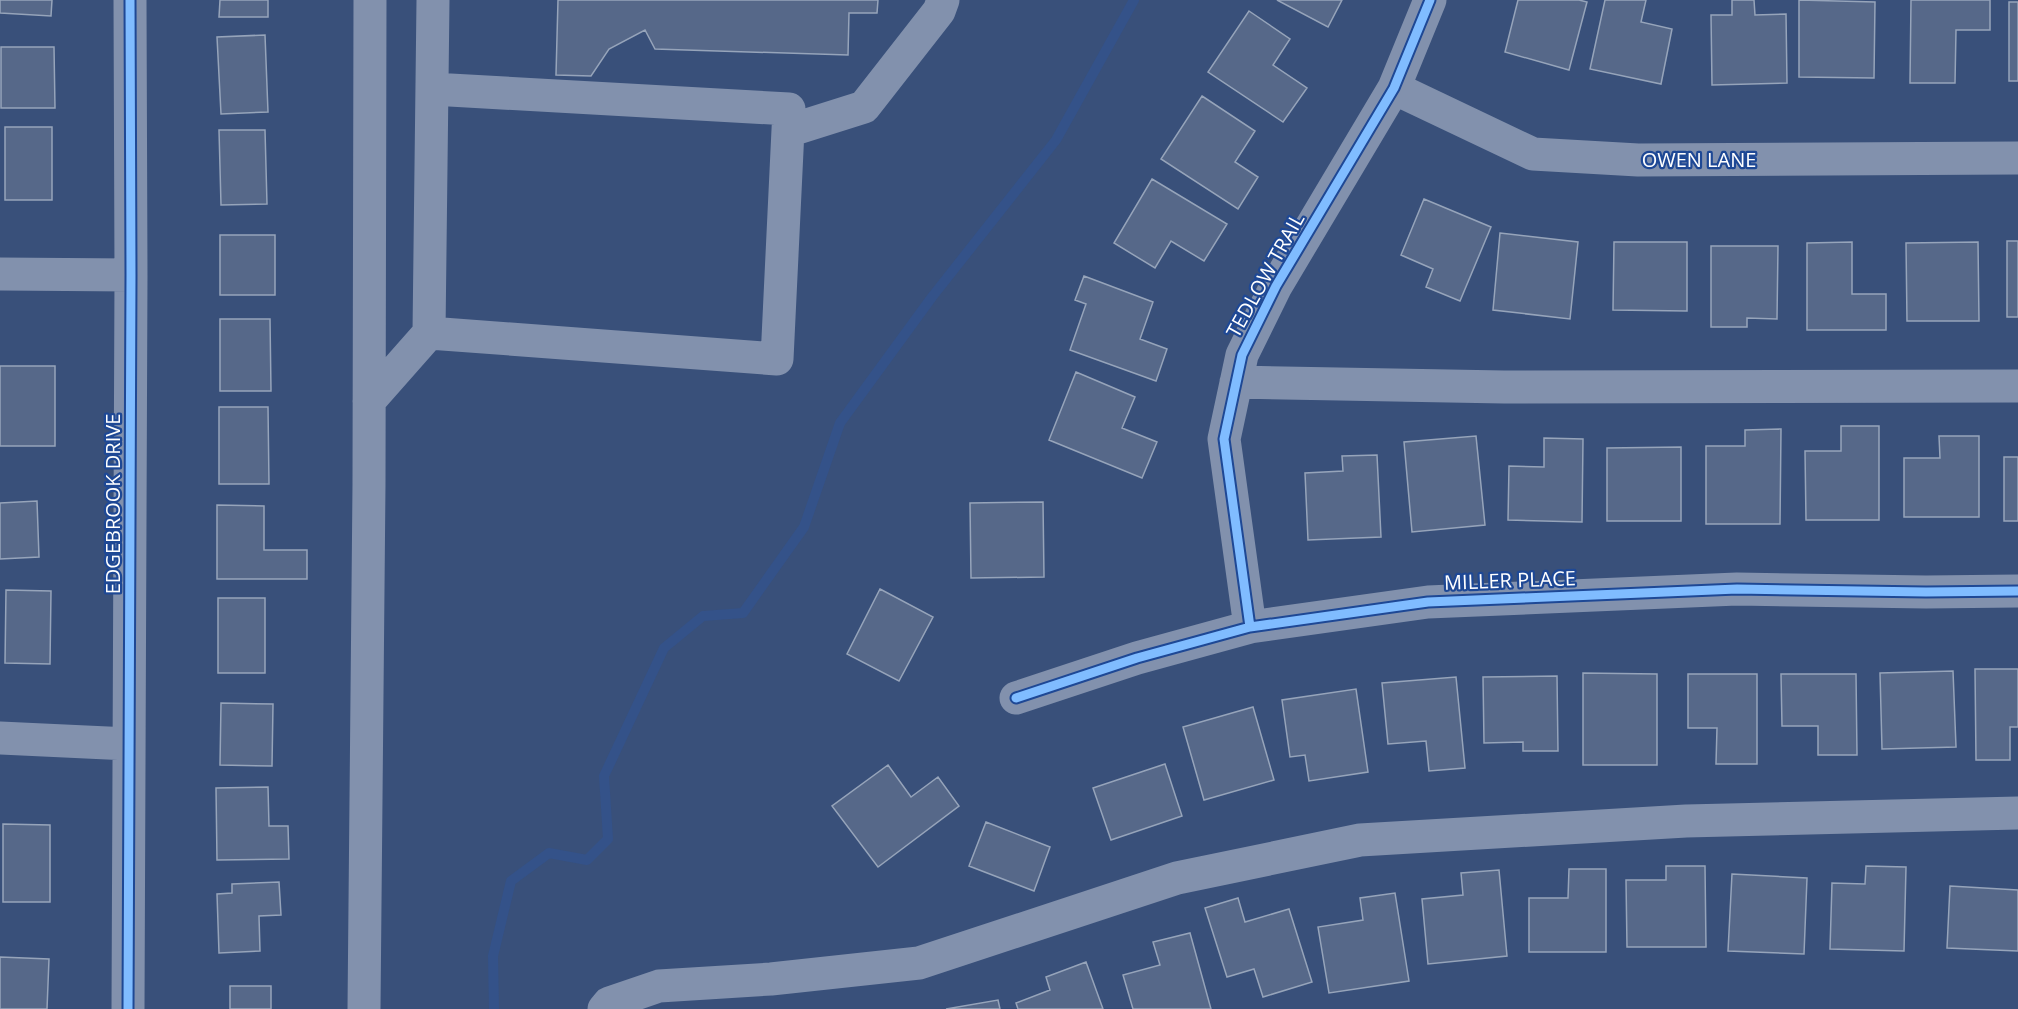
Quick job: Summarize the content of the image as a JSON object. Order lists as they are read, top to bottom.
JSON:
{
  "streets": {
    "street": [
      "OWEN LANE",
      "TEDLOW TRAIL",
      "EDGEBROOK DRIVE",
      "MILLER PLACE"
    ]
  },
  "crossings": [
    ["OWEN LANE", "TEDLOW TRAIL"],
    ["TEDLOW TRAIL", "MILLER PLACE"]
  ]
}
